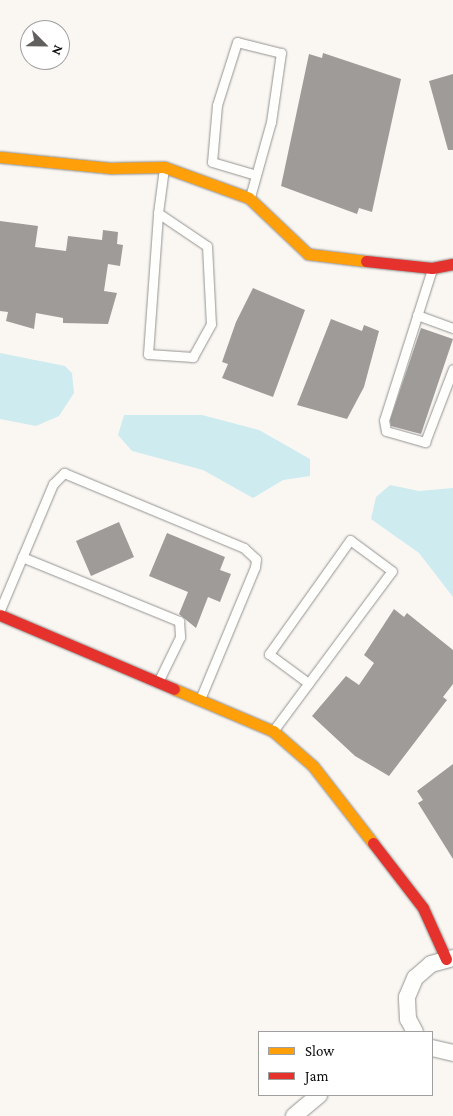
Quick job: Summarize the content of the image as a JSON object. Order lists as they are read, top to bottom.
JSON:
{
  "legend": ["Slow", "Jam"],
  "north": "bottom right"
}
